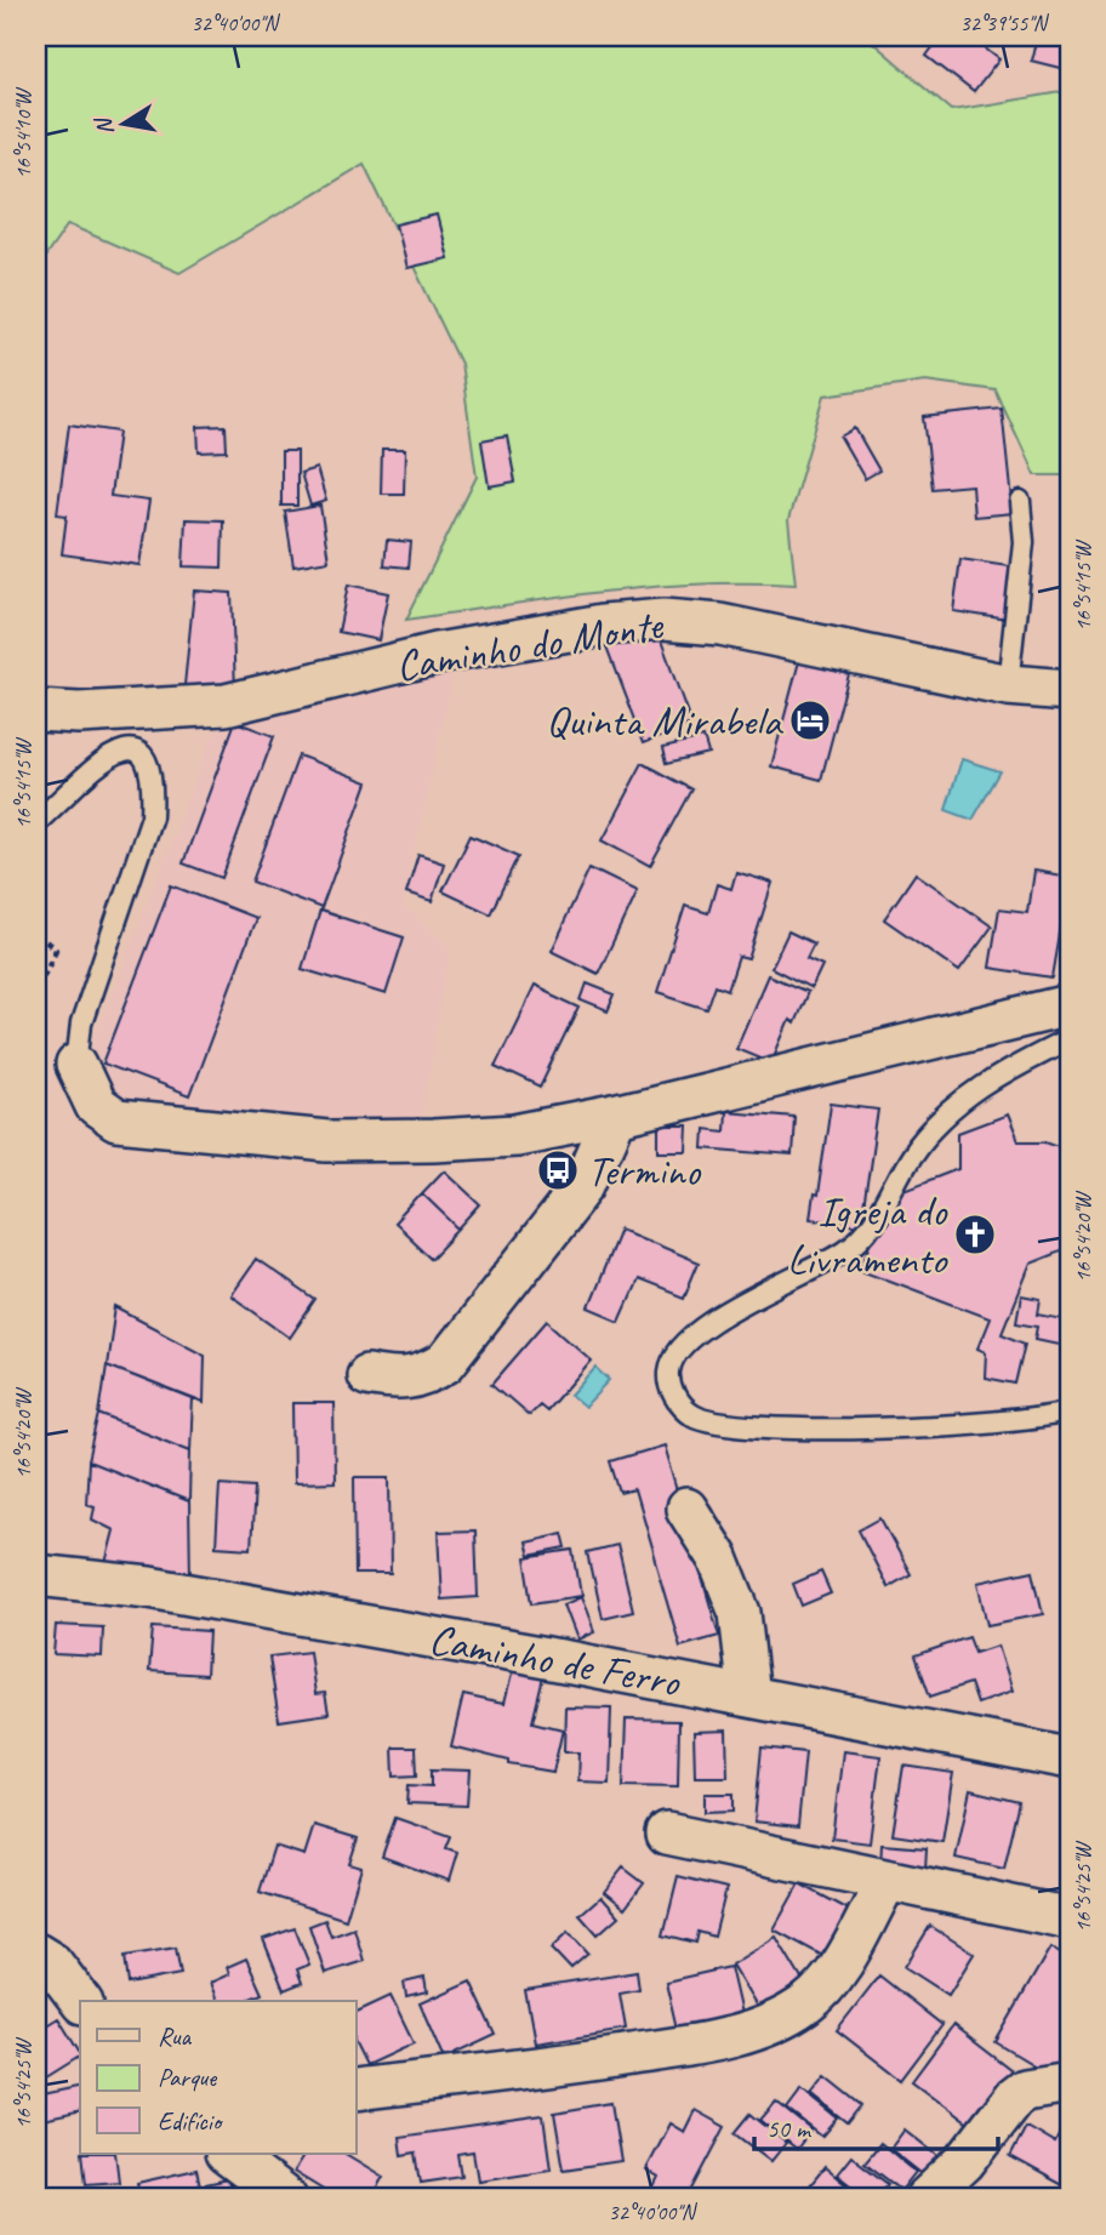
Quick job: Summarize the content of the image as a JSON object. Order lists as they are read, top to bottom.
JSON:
{
  "streets": {
    "street": ["Caminho do Monte", "Caminho de Ferro"]
  },
  "places": {
    "hotel": ["Quinta Mirabela"],
    "bus stop": ["Termino"],
    "church": ["Igreja do Livramento"]
  },
  "legend": ["Rua", "Parque", "Edifício"],
  "scale_bar": "50 m",
  "north": "left",
  "coordinates": [
    "32°40'00\"N",
    "32°39'55\"N",
    "16°54'10\"W",
    "16°54'15\"W",
    "16°54'20\"W",
    "16°54'25\"W"
  ]
}
